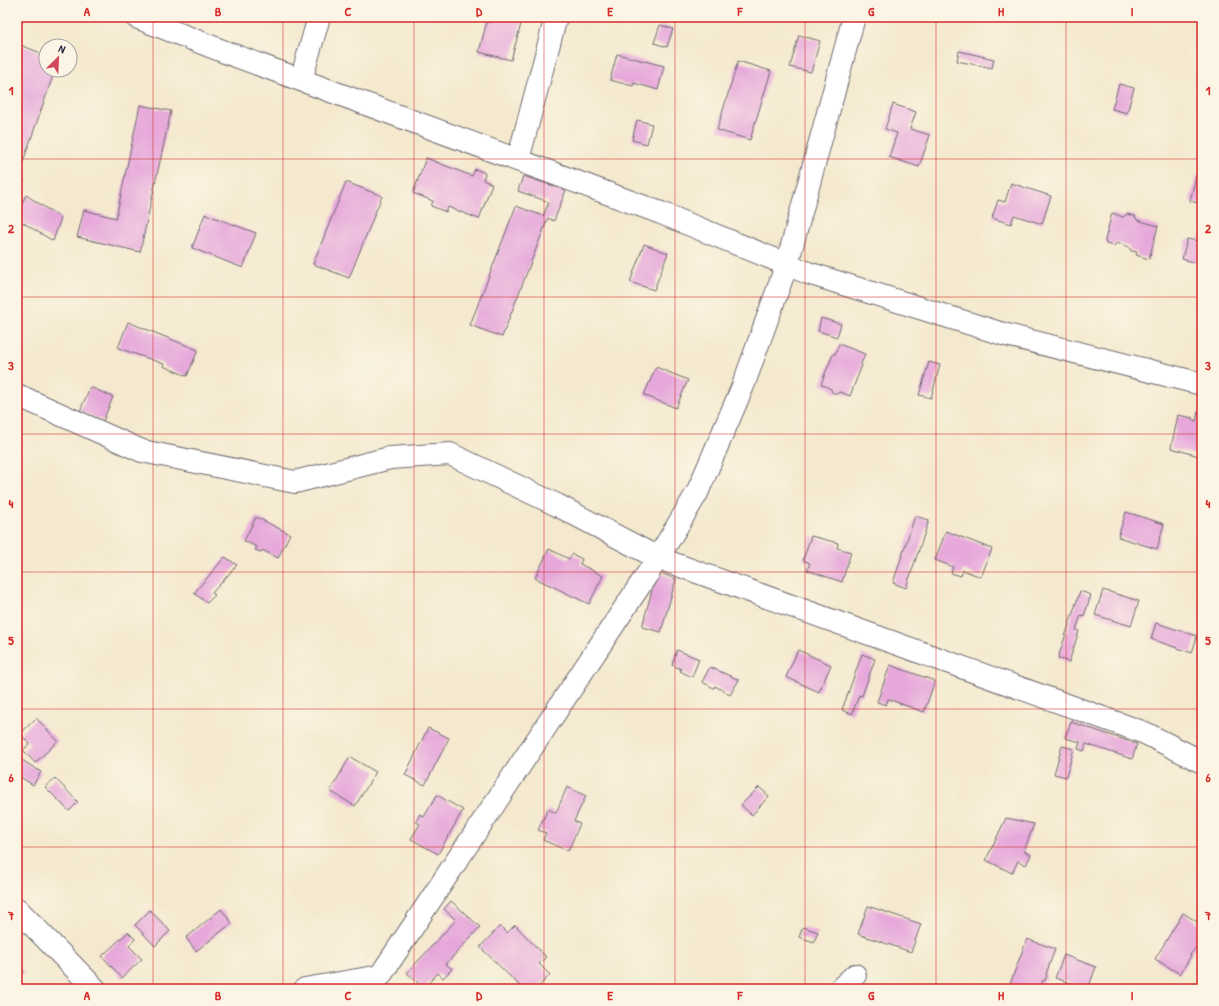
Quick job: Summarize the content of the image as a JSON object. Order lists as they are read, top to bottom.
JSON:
{
  "north": "top right",
  "grid": {
    "columns": [
      "A",
      "B",
      "C",
      "D",
      "E",
      "F",
      "G",
      "H",
      "I"
    ],
    "rows": [
      "1",
      "2",
      "3",
      "4",
      "5",
      "6",
      "7"
    ]
  }
}
